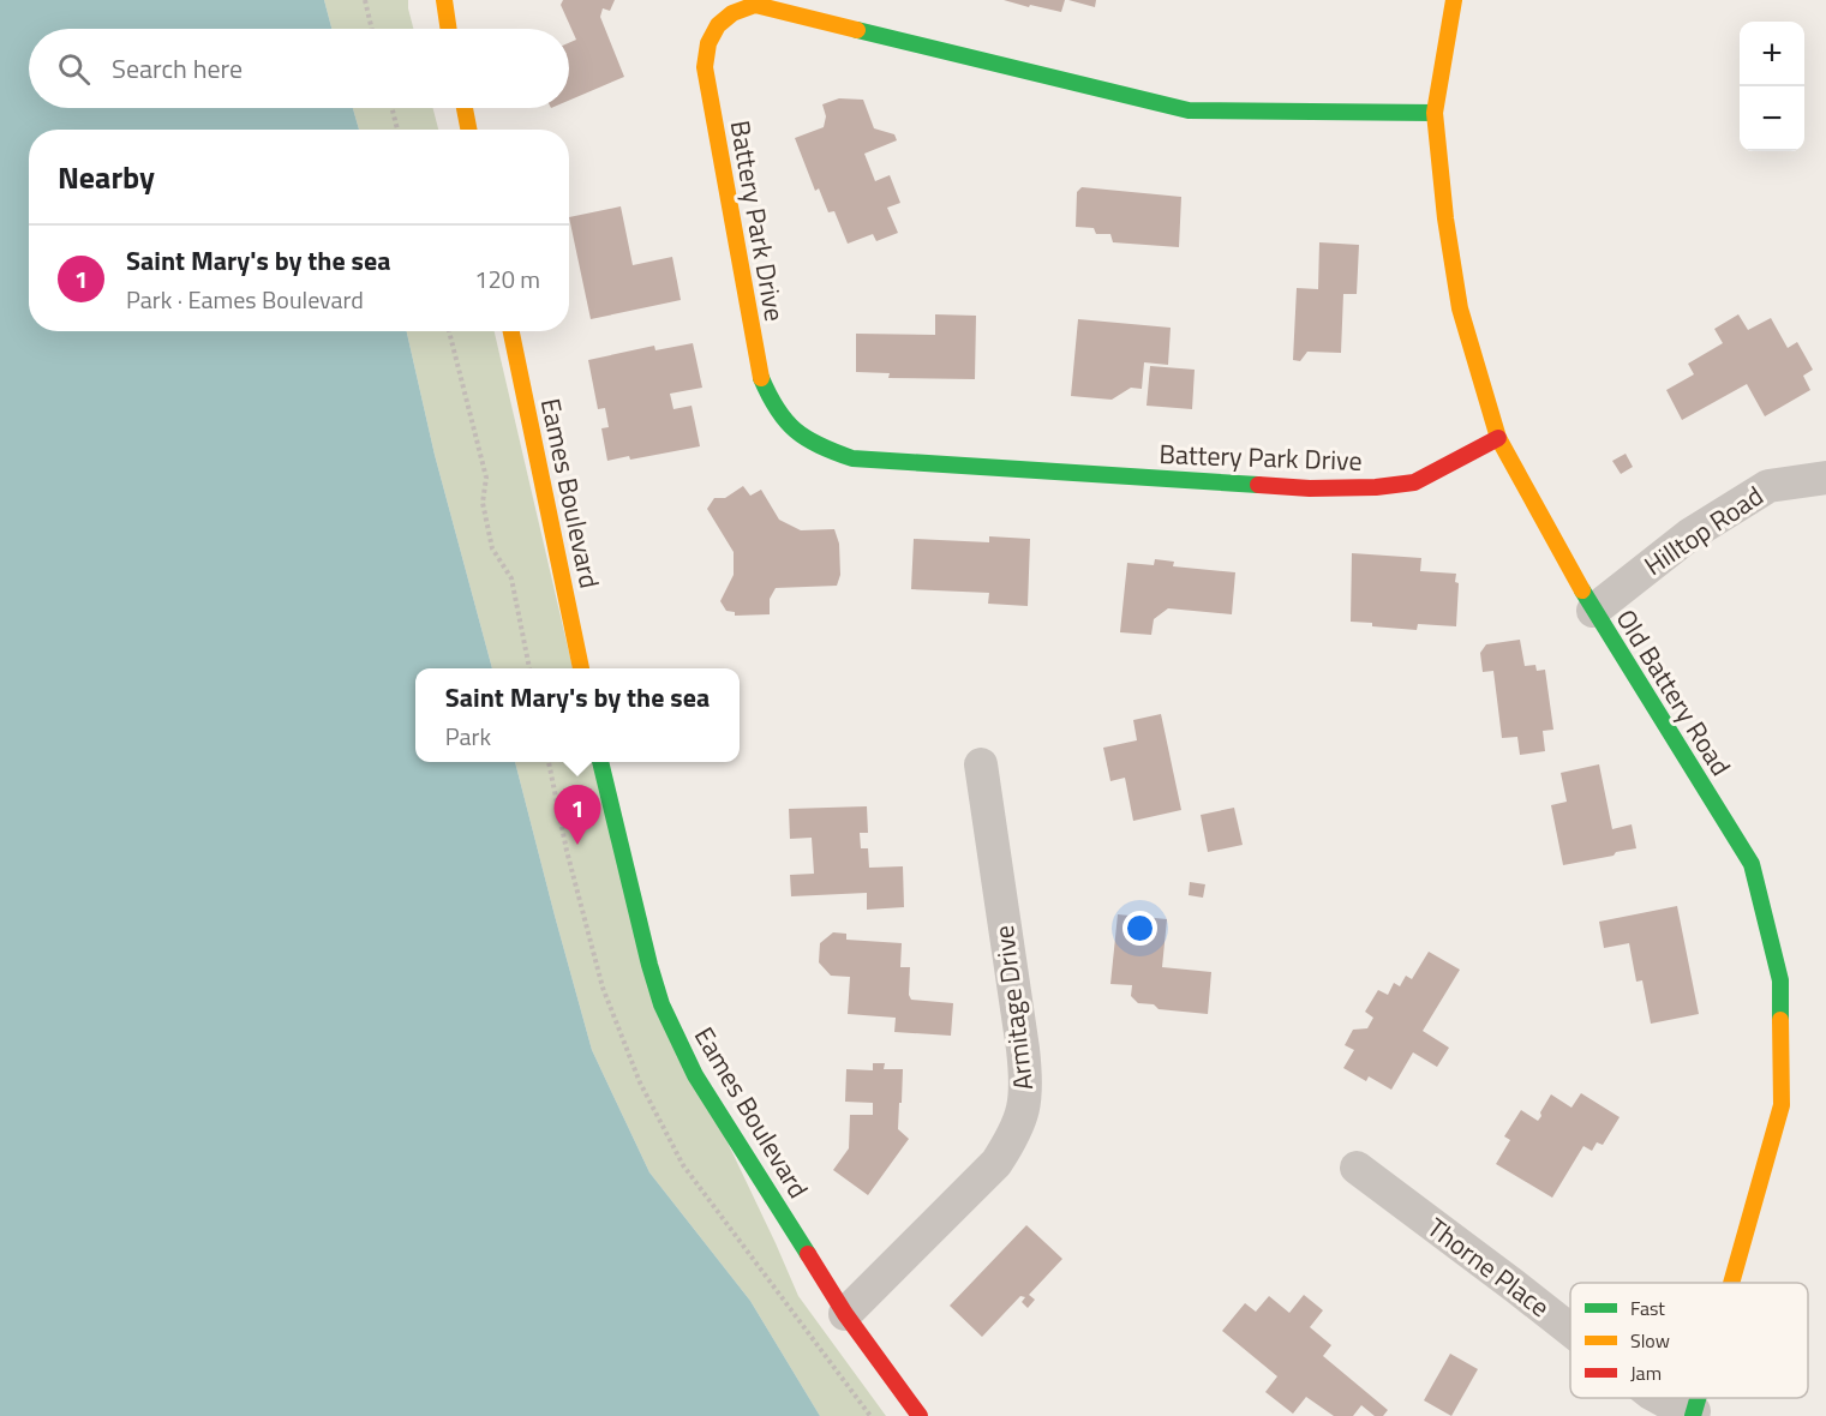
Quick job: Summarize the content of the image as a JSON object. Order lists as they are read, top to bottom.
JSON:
{
  "streets": {
    "street": [
      "Battery Park Drive",
      "Eames Boulevard",
      "Hilltop Road",
      "Old Battery Road",
      "Armitage Drive",
      "Thorne Place"
    ]
  },
  "crossings": [
    ["Battery Park Drive", "Old Battery Road"],
    ["Eames Boulevard", "Armitage Drive"],
    ["Hilltop Road", "Old Battery Road"]
  ],
  "legend": ["Fast", "Slow", "Jam"],
  "page": {
    "map_buttons": ["+", "−"],
    "search": "Search here",
    "heading": "Nearby",
    "list": [
      {
        "mark": "1",
        "name": "Saint Mary's by the sea",
        "note": "Park · Eames Boulevard",
        "value": "120 m"
      }
    ],
    "popup": ["Saint Mary's by the sea", "Park"],
    "pins": "1"
  }
}
